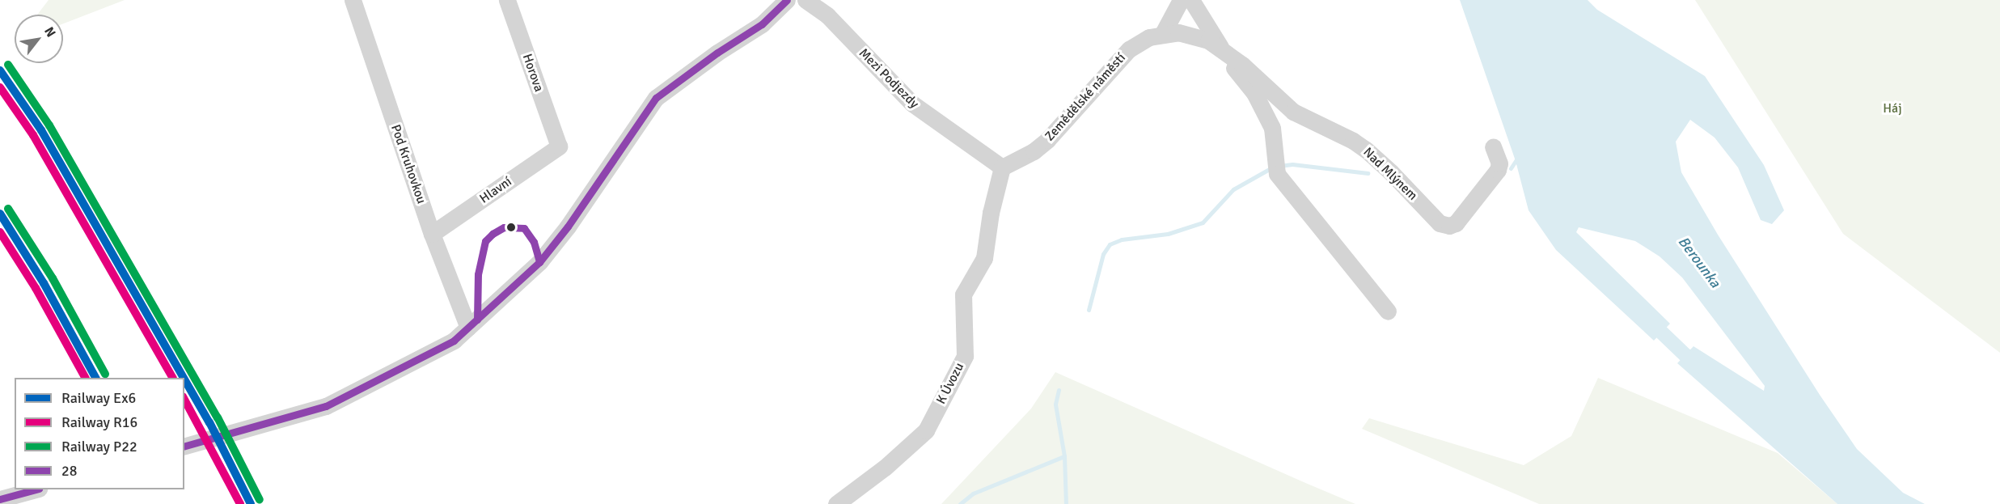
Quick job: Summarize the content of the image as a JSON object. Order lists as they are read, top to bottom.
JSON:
{
  "streets": {
    "street": [
      "Horova",
      "Mezi Podjezdy",
      "Zemědělské náměstí",
      "Pod Kruhovkou",
      "Nad Mlýnem",
      "Hlavní",
      "K Úvozu"
    ]
  },
  "crossings": [
    ["Horova", "Hlavní"],
    ["Mezi Podjezdy", "Zemědělské náměstí"],
    ["Mezi Podjezdy", "K Úvozu"],
    ["Zemědělské náměstí", "Nad Mlýnem"],
    ["Zemědělské náměstí", "K Úvozu"],
    ["Pod Kruhovkou", "Hlavní"]
  ],
  "water": ["Berounka"],
  "parks": ["Háj"],
  "lines": [
    "transit line 28",
    "rail line P22",
    "rail line Ex6",
    "rail line R16"
  ],
  "legend": [
    "Railway Ex6",
    "Railway R16",
    "Railway P22",
    "28"
  ],
  "north": "top right"
}
